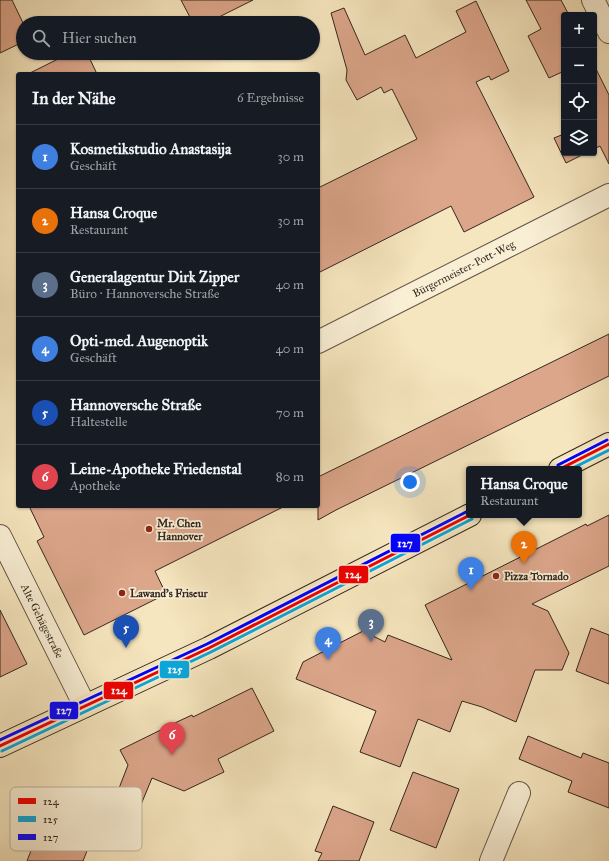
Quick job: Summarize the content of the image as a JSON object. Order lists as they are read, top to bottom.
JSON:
{
  "streets": {
    "street": ["Bürgermeister-Pott-Weg", "Alte Gehägestraße"]
  },
  "places": ["Mr. Chen Hannover", "Pizza Tornado", "Lawand's Friseur"],
  "lines": ["transit line 127", "transit line 124", "transit line 125"],
  "legend": ["124", "125", "127"],
  "page": {
    "map_buttons": ["+", "−"],
    "search": "Hier suchen",
    "heading": ["In der Nähe", "6 Ergebnisse"],
    "list": [
      {
        "mark": "1",
        "name": "Kosmetikstudio Anastasija",
        "note": "Geschäft",
        "value": "30 m"
      },
      {
        "mark": "2",
        "name": "Hansa Croque",
        "note": "Restaurant",
        "value": "30 m"
      },
      {
        "mark": "3",
        "name": "Generalagentur Dirk Zipper",
        "note": "Büro · Hannoversche Straße",
        "value": "40 m"
      },
      {
        "mark": "4",
        "name": "Opti-med. Augenoptik",
        "note": "Geschäft",
        "value": "40 m"
      },
      {
        "mark": "5",
        "name": "Hannoversche Straße",
        "note": "Haltestelle",
        "value": "70 m"
      },
      {
        "mark": "6",
        "name": "Leine-Apotheke Friedenstal",
        "note": "Apotheke",
        "value": "80 m"
      }
    ],
    "popup": ["Hansa Croque", "Restaurant"],
    "pins": [
      "2",
      "1",
      "3",
      "5",
      "4",
      "6"
    ]
  }
}
